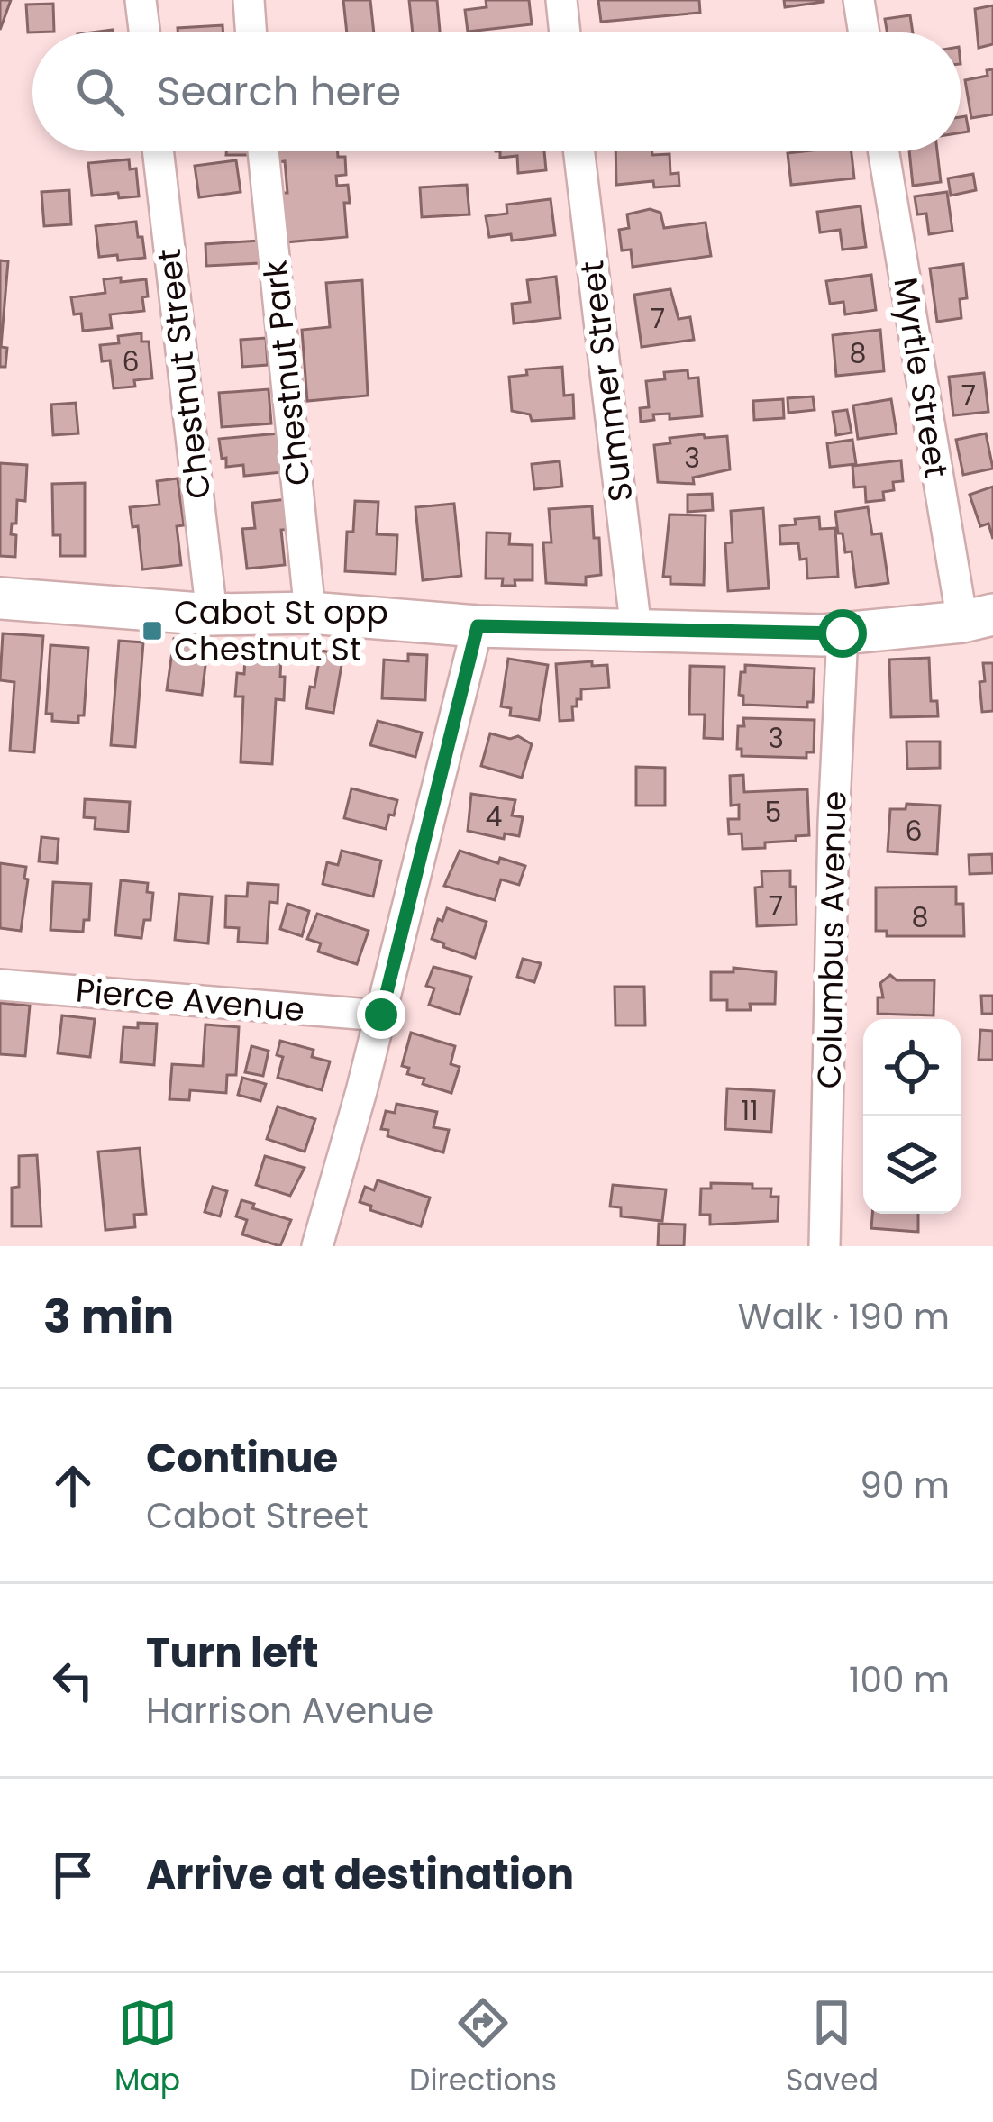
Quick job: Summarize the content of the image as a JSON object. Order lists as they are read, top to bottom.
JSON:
{
  "streets": {
    "street": [
      "Chestnut Park",
      "Chestnut Street",
      "Myrtle Street",
      "Summer Street",
      "Columbus Avenue",
      "Pierce Avenue"
    ]
  },
  "places": {
    "transit": ["Cabot St opp Chestnut St"]
  },
  "house_numbers": [
    "7",
    "8",
    "6",
    "7",
    "3",
    "3",
    "5",
    "4",
    "6",
    "7",
    "8",
    "11"
  ],
  "page": {
    "search": "Search here",
    "heading": ["3 min", "Walk · 190 m"],
    "list": [
      ["Continue", "Cabot Street", "90 m"],
      ["Turn left", "Harrison Avenue", "100 m"],
      "Arrive at destination"
    ],
    "nav": ["Map", "Directions", "Saved"]
  }
}
